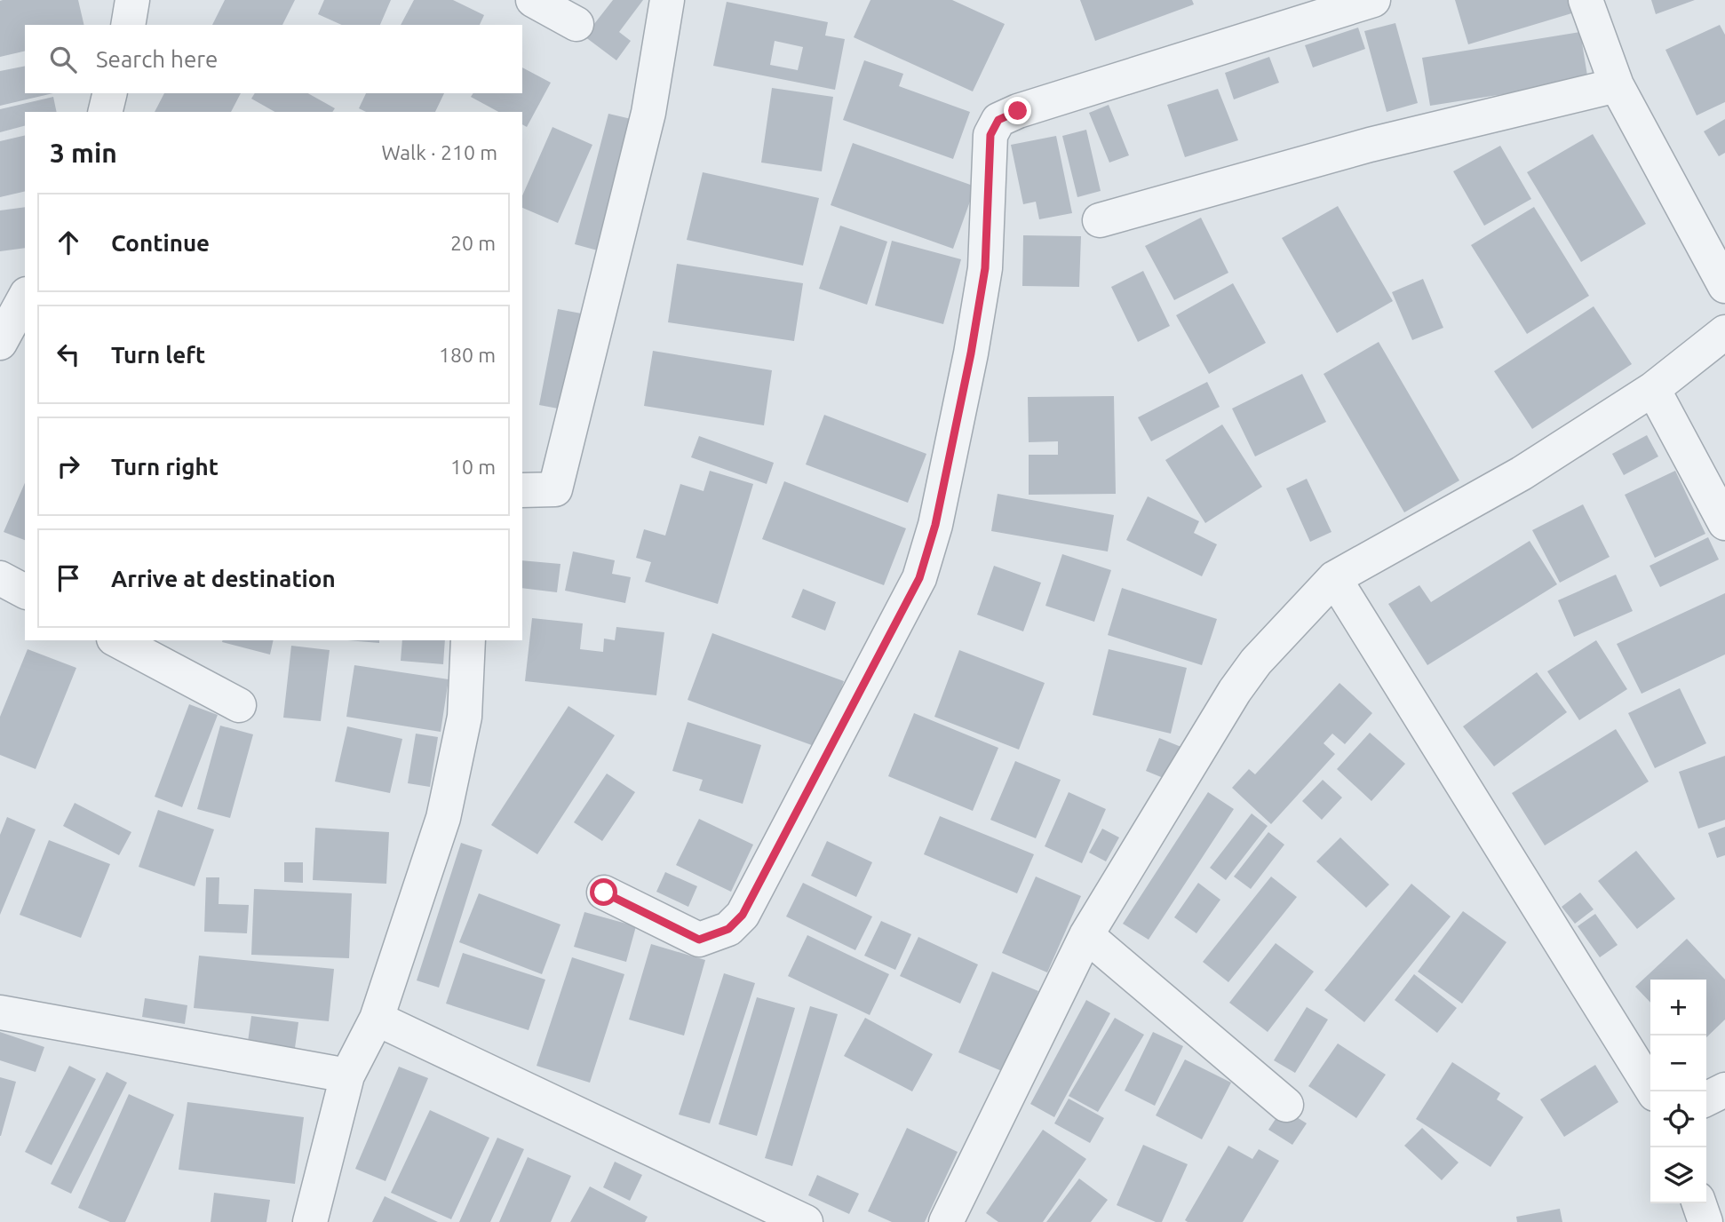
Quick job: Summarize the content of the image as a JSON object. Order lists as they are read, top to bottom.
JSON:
{
  "page": {
    "search": "Search here",
    "heading": ["3 min", "Walk · 210 m"],
    "list": [
      ["Continue", "20 m"],
      ["Turn left", "180 m"],
      ["Turn right", "10 m"],
      "Arrive at destination"
    ],
    "map_buttons": ["+", "−"]
  }
}
